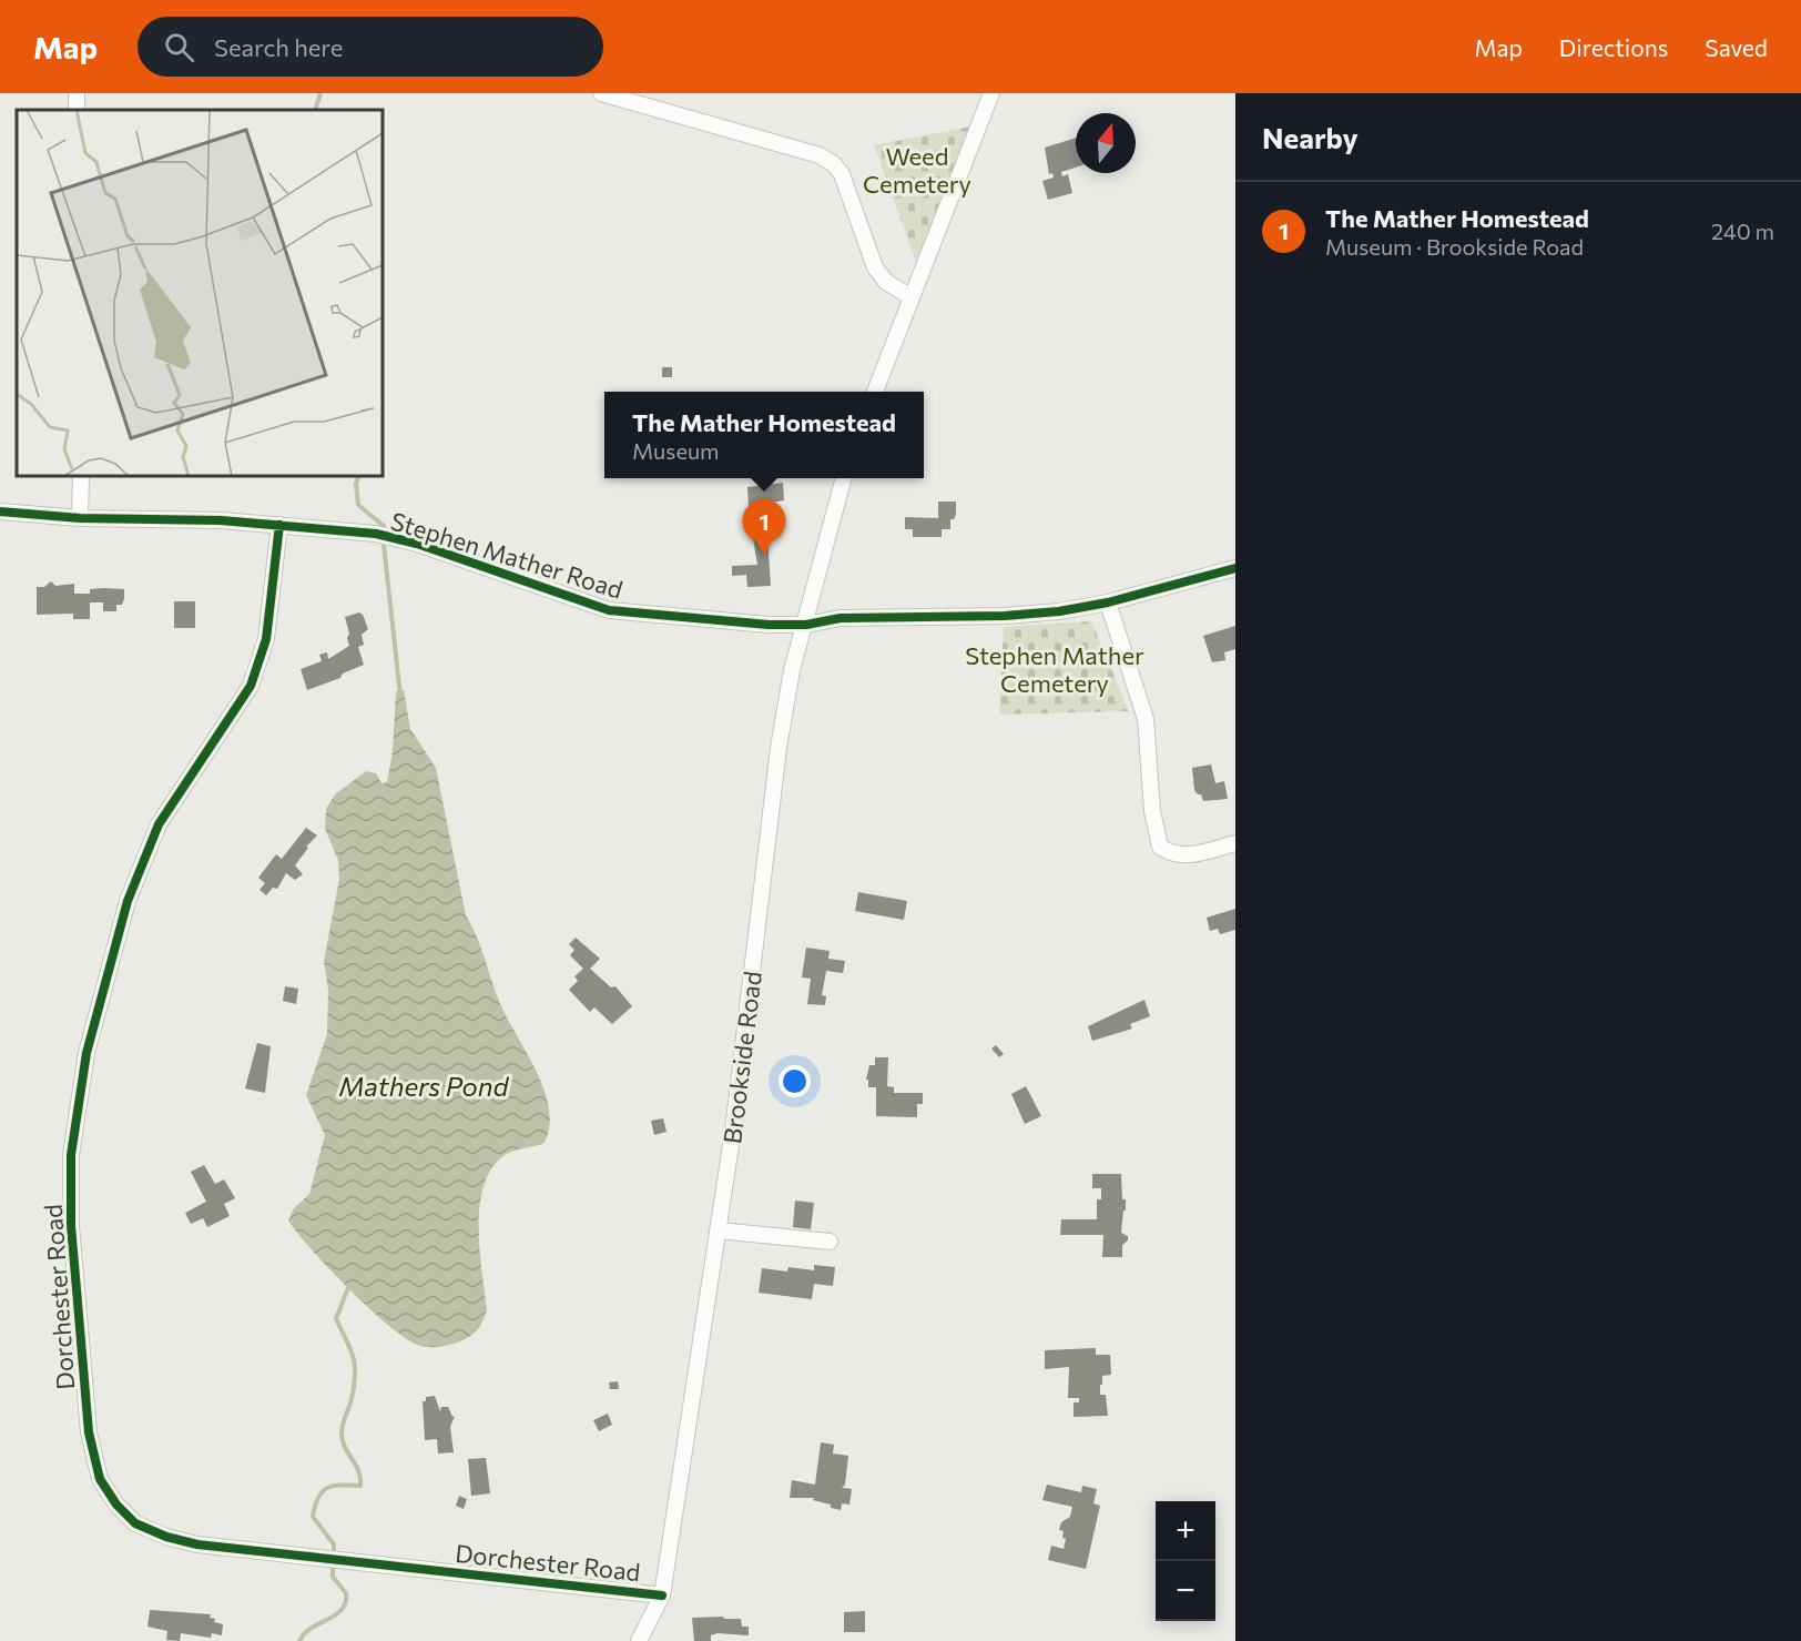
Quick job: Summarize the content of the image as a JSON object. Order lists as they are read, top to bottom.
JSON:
{
  "streets": {
    "street": ["Stephen Mather Road", "Brookside Road", "Dorchester Road"]
  },
  "crossings": [
    ["Stephen Mather Road", "Brookside Road"],
    ["Stephen Mather Road", "Dorchester Road"],
    ["Brookside Road", "Dorchester Road"]
  ],
  "water": ["Mathers Pond"],
  "parks": ["Weed Cemetery", "Stephen Mather Cemetery"],
  "north": "top",
  "page": {
    "header": "Map",
    "search": "Search here",
    "nav": ["Map", "Directions", "Saved"],
    "heading": "Nearby",
    "list": [
      {
        "mark": "1",
        "name": "The Mather Homestead",
        "note": "Museum · Brookside Road",
        "value": "240 m"
      }
    ],
    "popup": ["The Mather Homestead", "Museum"],
    "pins": "1",
    "map_buttons": ["+", "−"]
  }
}
